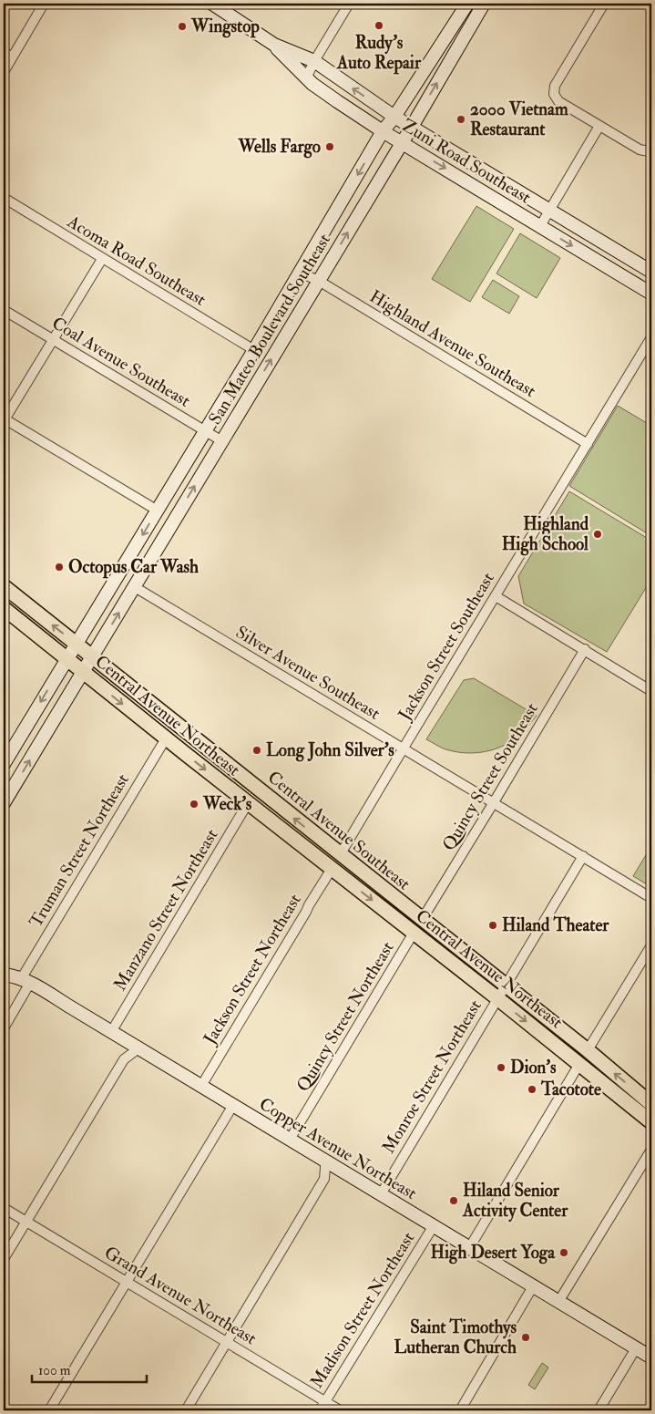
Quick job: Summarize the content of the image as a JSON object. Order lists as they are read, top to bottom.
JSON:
{
  "streets": {
    "main road": [
      "Zuni Road Southeast",
      "San Mateo Boulevard Southeast",
      "Central Avenue Northeast",
      "Central Avenue Southeast",
      "Copper Avenue Northeast"
    ],
    "street": [
      "Acoma Road Southeast",
      "Highland Avenue Southeast",
      "Coal Avenue Southeast",
      "Jackson Street Southeast",
      "Silver Avenue Southeast",
      "Quincy Street Southeast",
      "Truman Street Northeast",
      "Manzano Street Northeast",
      "Jackson Street Northeast",
      "Quincy Street Northeast",
      "Monroe Street Northeast",
      "Grand Avenue Northeast",
      "Madison Street Northeast"
    ]
  },
  "crossings": [
    ["Zuni Road Southeast", "San Mateo Boulevard Southeast"],
    ["Acoma Road Southeast", "San Mateo Boulevard Southeast"],
    ["San Mateo Boulevard Southeast", "Highland Avenue Southeast"],
    ["San Mateo Boulevard Southeast", "Coal Avenue Southeast"],
    ["San Mateo Boulevard Southeast", "Silver Avenue Southeast"],
    ["San Mateo Boulevard Southeast", "Central Avenue Northeast"],
    ["San Mateo Boulevard Southeast", "Central Avenue Southeast"],
    ["Highland Avenue Southeast", "Jackson Street Southeast"],
    ["Jackson Street Southeast", "Silver Avenue Southeast"],
    ["Jackson Street Southeast", "Central Avenue Southeast"],
    ["Silver Avenue Southeast", "Quincy Street Southeast"],
    ["Silver Avenue Southeast", "Monroe Street Northeast"],
    ["Central Avenue Northeast", "Truman Street Northeast"],
    ["Central Avenue Northeast", "Manzano Street Northeast"],
    ["Central Avenue Northeast", "Jackson Street Northeast"],
    ["Central Avenue Northeast", "Quincy Street Northeast"],
    ["Central Avenue Northeast", "Monroe Street Northeast"],
    ["Quincy Street Southeast", "Central Avenue Southeast"],
    ["Central Avenue Southeast", "Monroe Street Northeast"],
    ["Truman Street Northeast", "Copper Avenue Northeast"],
    ["Manzano Street Northeast", "Copper Avenue Northeast"],
    ["Jackson Street Northeast", "Copper Avenue Northeast"],
    ["Quincy Street Northeast", "Copper Avenue Northeast"],
    ["Monroe Street Northeast", "Copper Avenue Northeast"],
    ["Copper Avenue Northeast", "Madison Street Northeast"],
    ["Grand Avenue Northeast", "Madison Street Northeast"]
  ],
  "one_way": ["Central Avenue Northeast", "Central Avenue Southeast"],
  "places": [
    "Rudy's Auto Repair",
    "Wingstop",
    "2000 Vietnam Restaurant",
    "Wells Fargo",
    "Highland High School",
    "Octopus Car Wash",
    "Long John Silver's",
    "Weck's",
    "Hiland Theater",
    "Dion's",
    "Tacotote",
    "Hiland Senior Activity Center",
    "High Desert Yoga",
    "Saint Timothys Lutheran Church"
  ],
  "scale_bar": "100 m"
}
